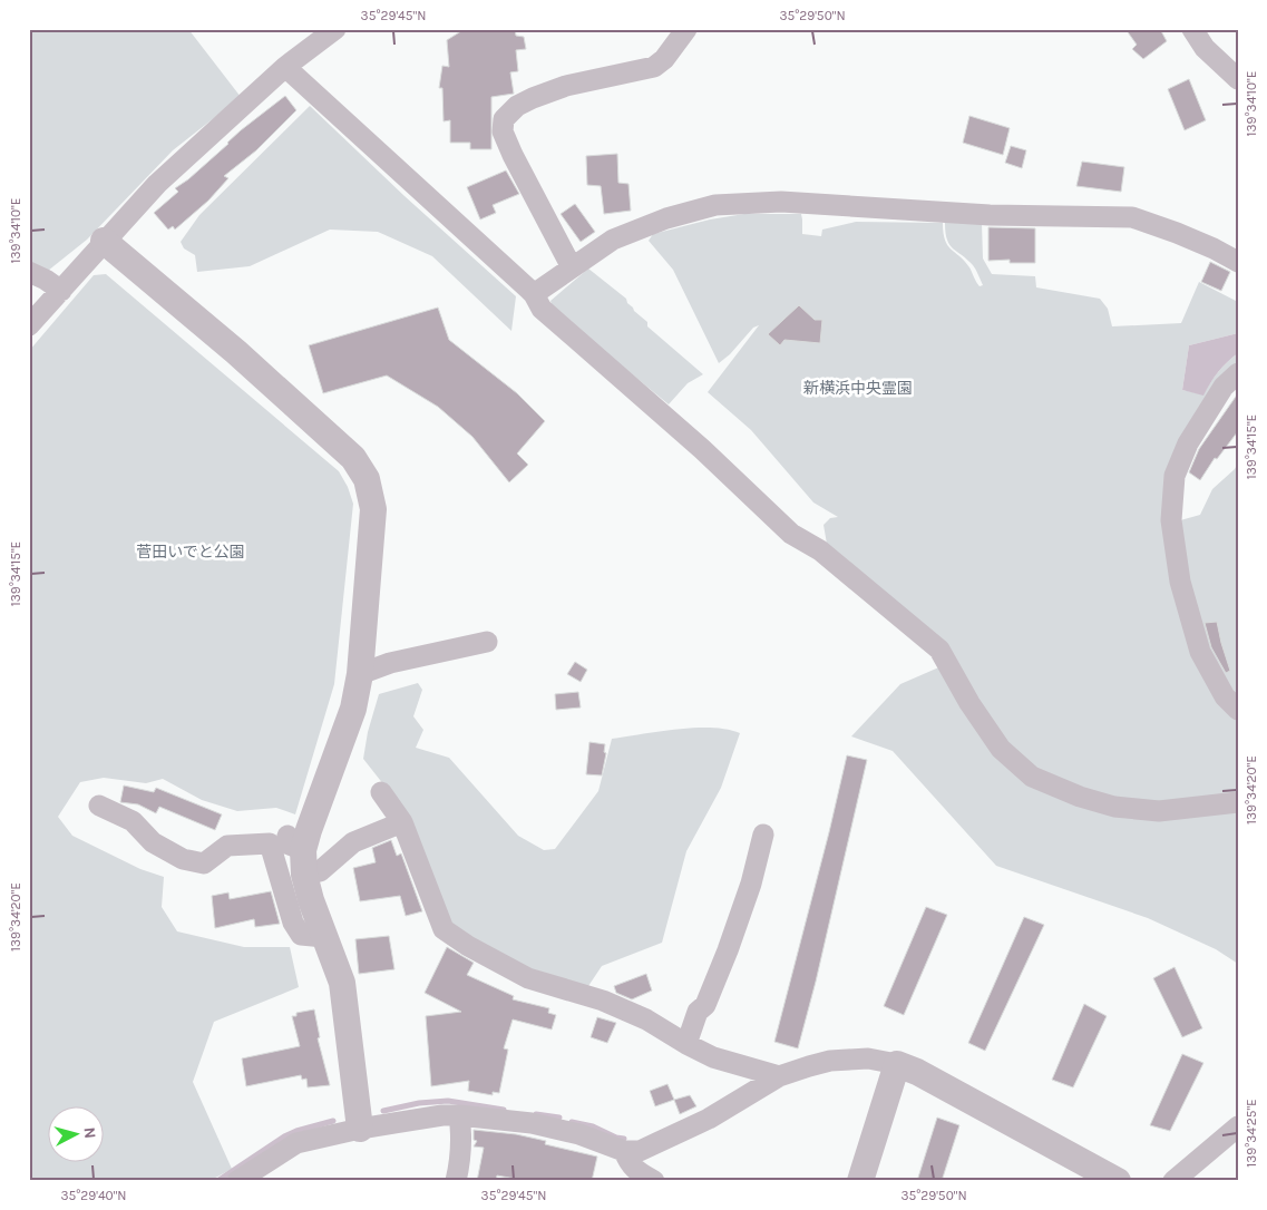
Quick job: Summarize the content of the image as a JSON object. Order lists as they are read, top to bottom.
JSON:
{
  "parks": ["新横浜中央霊園", "菅田いでと公園"],
  "north": "right",
  "coordinates": [
    "35°29'45\"N",
    "35°29'50\"N",
    "139°34'10\"E",
    "139°34'15\"E",
    "139°34'20\"E",
    "139°34'25\"E",
    "35°29'40\"N"
  ]
}
